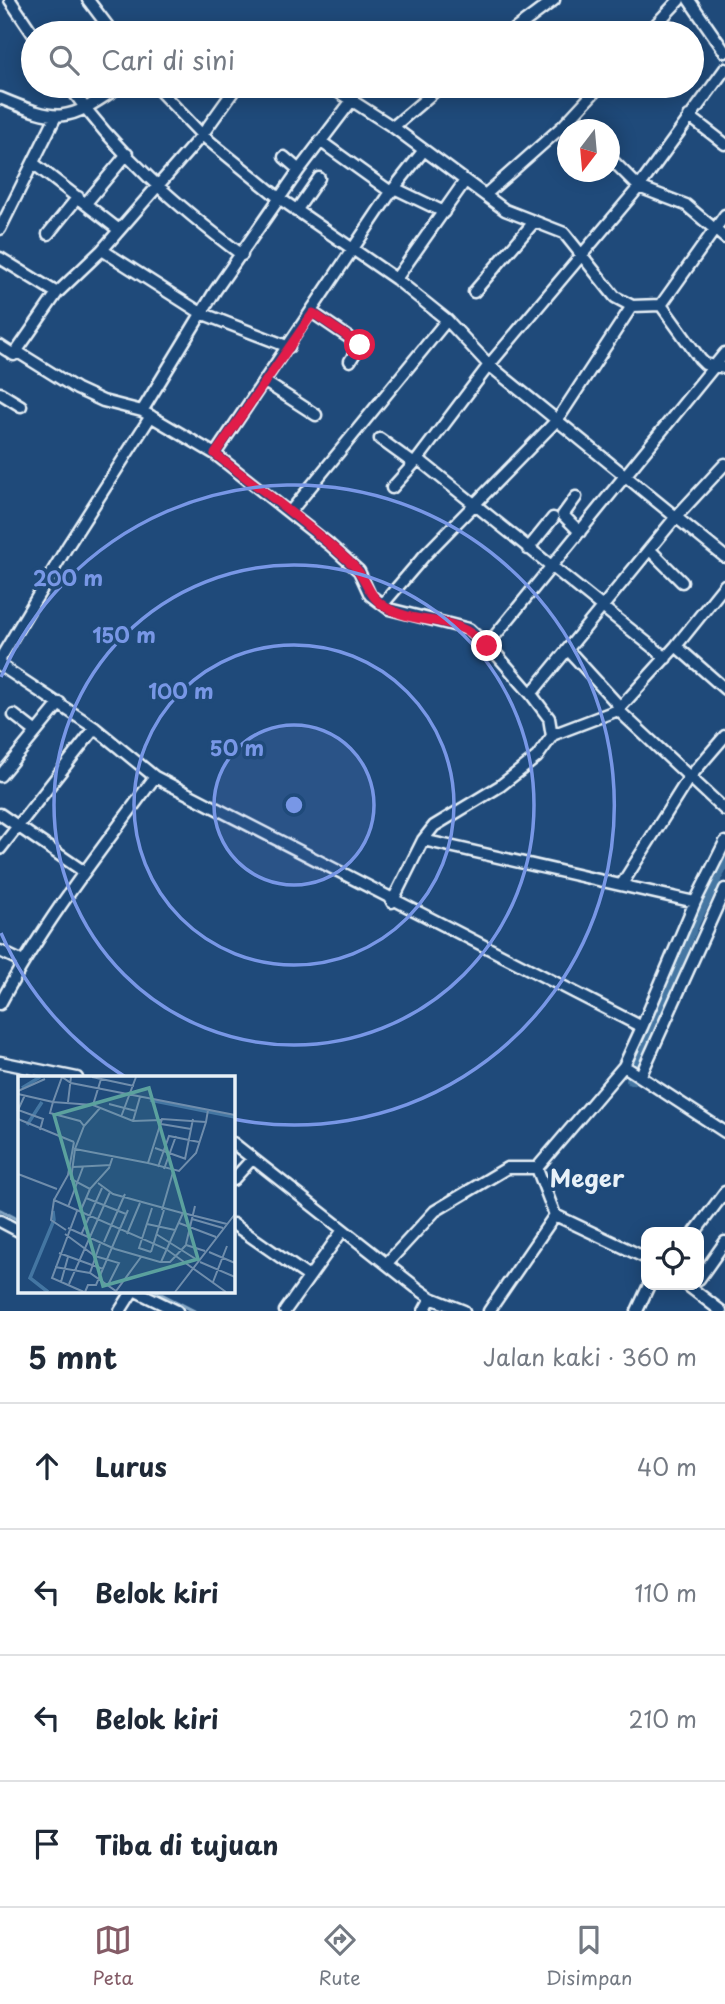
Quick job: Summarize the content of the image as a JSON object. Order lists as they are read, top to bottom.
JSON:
{
  "districts": ["Meger"],
  "north": "bottom",
  "page": {
    "search": "Cari di sini",
    "heading": ["5 mnt", "Jalan kaki · 360 m"],
    "list": [
      ["Lurus", "40 m"],
      ["Belok kiri", "110 m"],
      ["Belok kiri", "210 m"],
      "Tiba di tujuan"
    ],
    "nav": ["Peta", "Rute", "Disimpan"]
  },
  "rings": [
    "200 m",
    "150 m",
    "100 m",
    "50 m"
  ]
}
